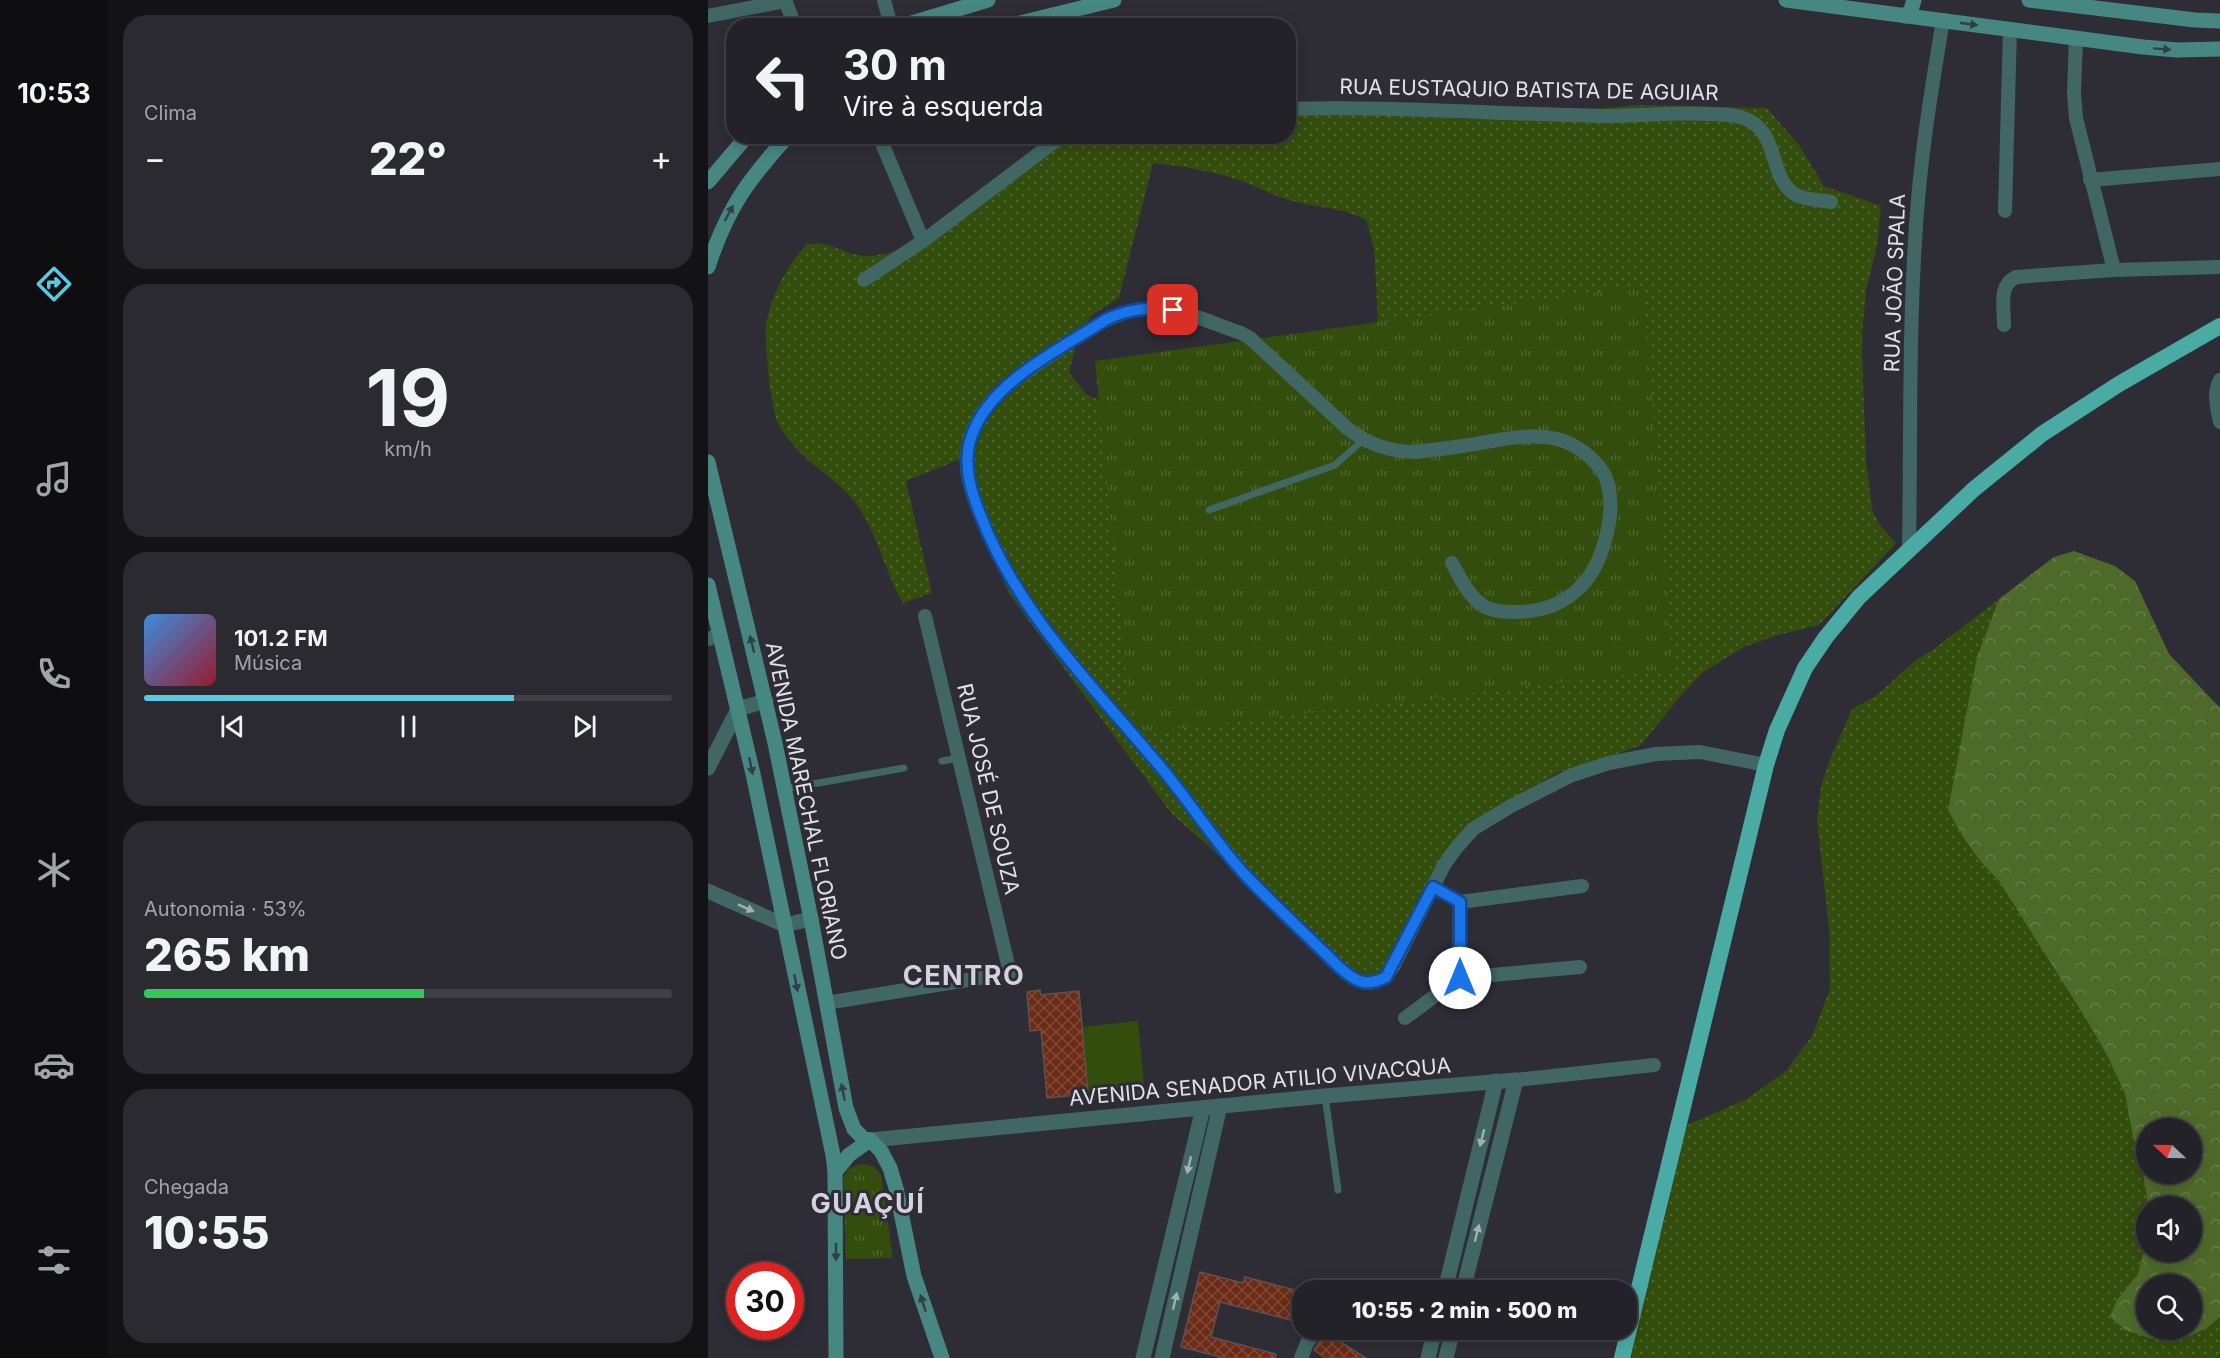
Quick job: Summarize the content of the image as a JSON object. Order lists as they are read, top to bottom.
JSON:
{
  "streets": {
    "main road": ["AVENIDA MARECHAL FLORIANO"],
    "street": [
      "RUA EUSTAQUIO BATISTA DE AGUIAR",
      "RUA JOÃO SPALA",
      "RUA JOSÉ DE SOUZA",
      "AVENIDA SENADOR ATILIO VIVACQUA"
    ]
  },
  "crossings": [
    ["RUA JOSÉ DE SOUZA", "AVENIDA MARECHAL FLORIANO"],
    ["AVENIDA MARECHAL FLORIANO", "AVENIDA SENADOR ATILIO VIVACQUA"]
  ],
  "districts": ["CENTRO", "GUAÇUÍ"],
  "north": "left",
  "page": {
    "tabs": "10:53",
    "tile": [
      "Clima",
      ["19", "km/h"],
      ["Autonomia · 53%", "265 km"],
      ["Chegada", "10:55"]
    ],
    "turn": ["30 m", "Vire à esquerda"],
    "heat": ["−", "22°", "+"],
    "song": ["101.2 FM", "Música"],
    "limit": "30",
    "trip": "10:55 · 2 min · 500 m"
  }
}
